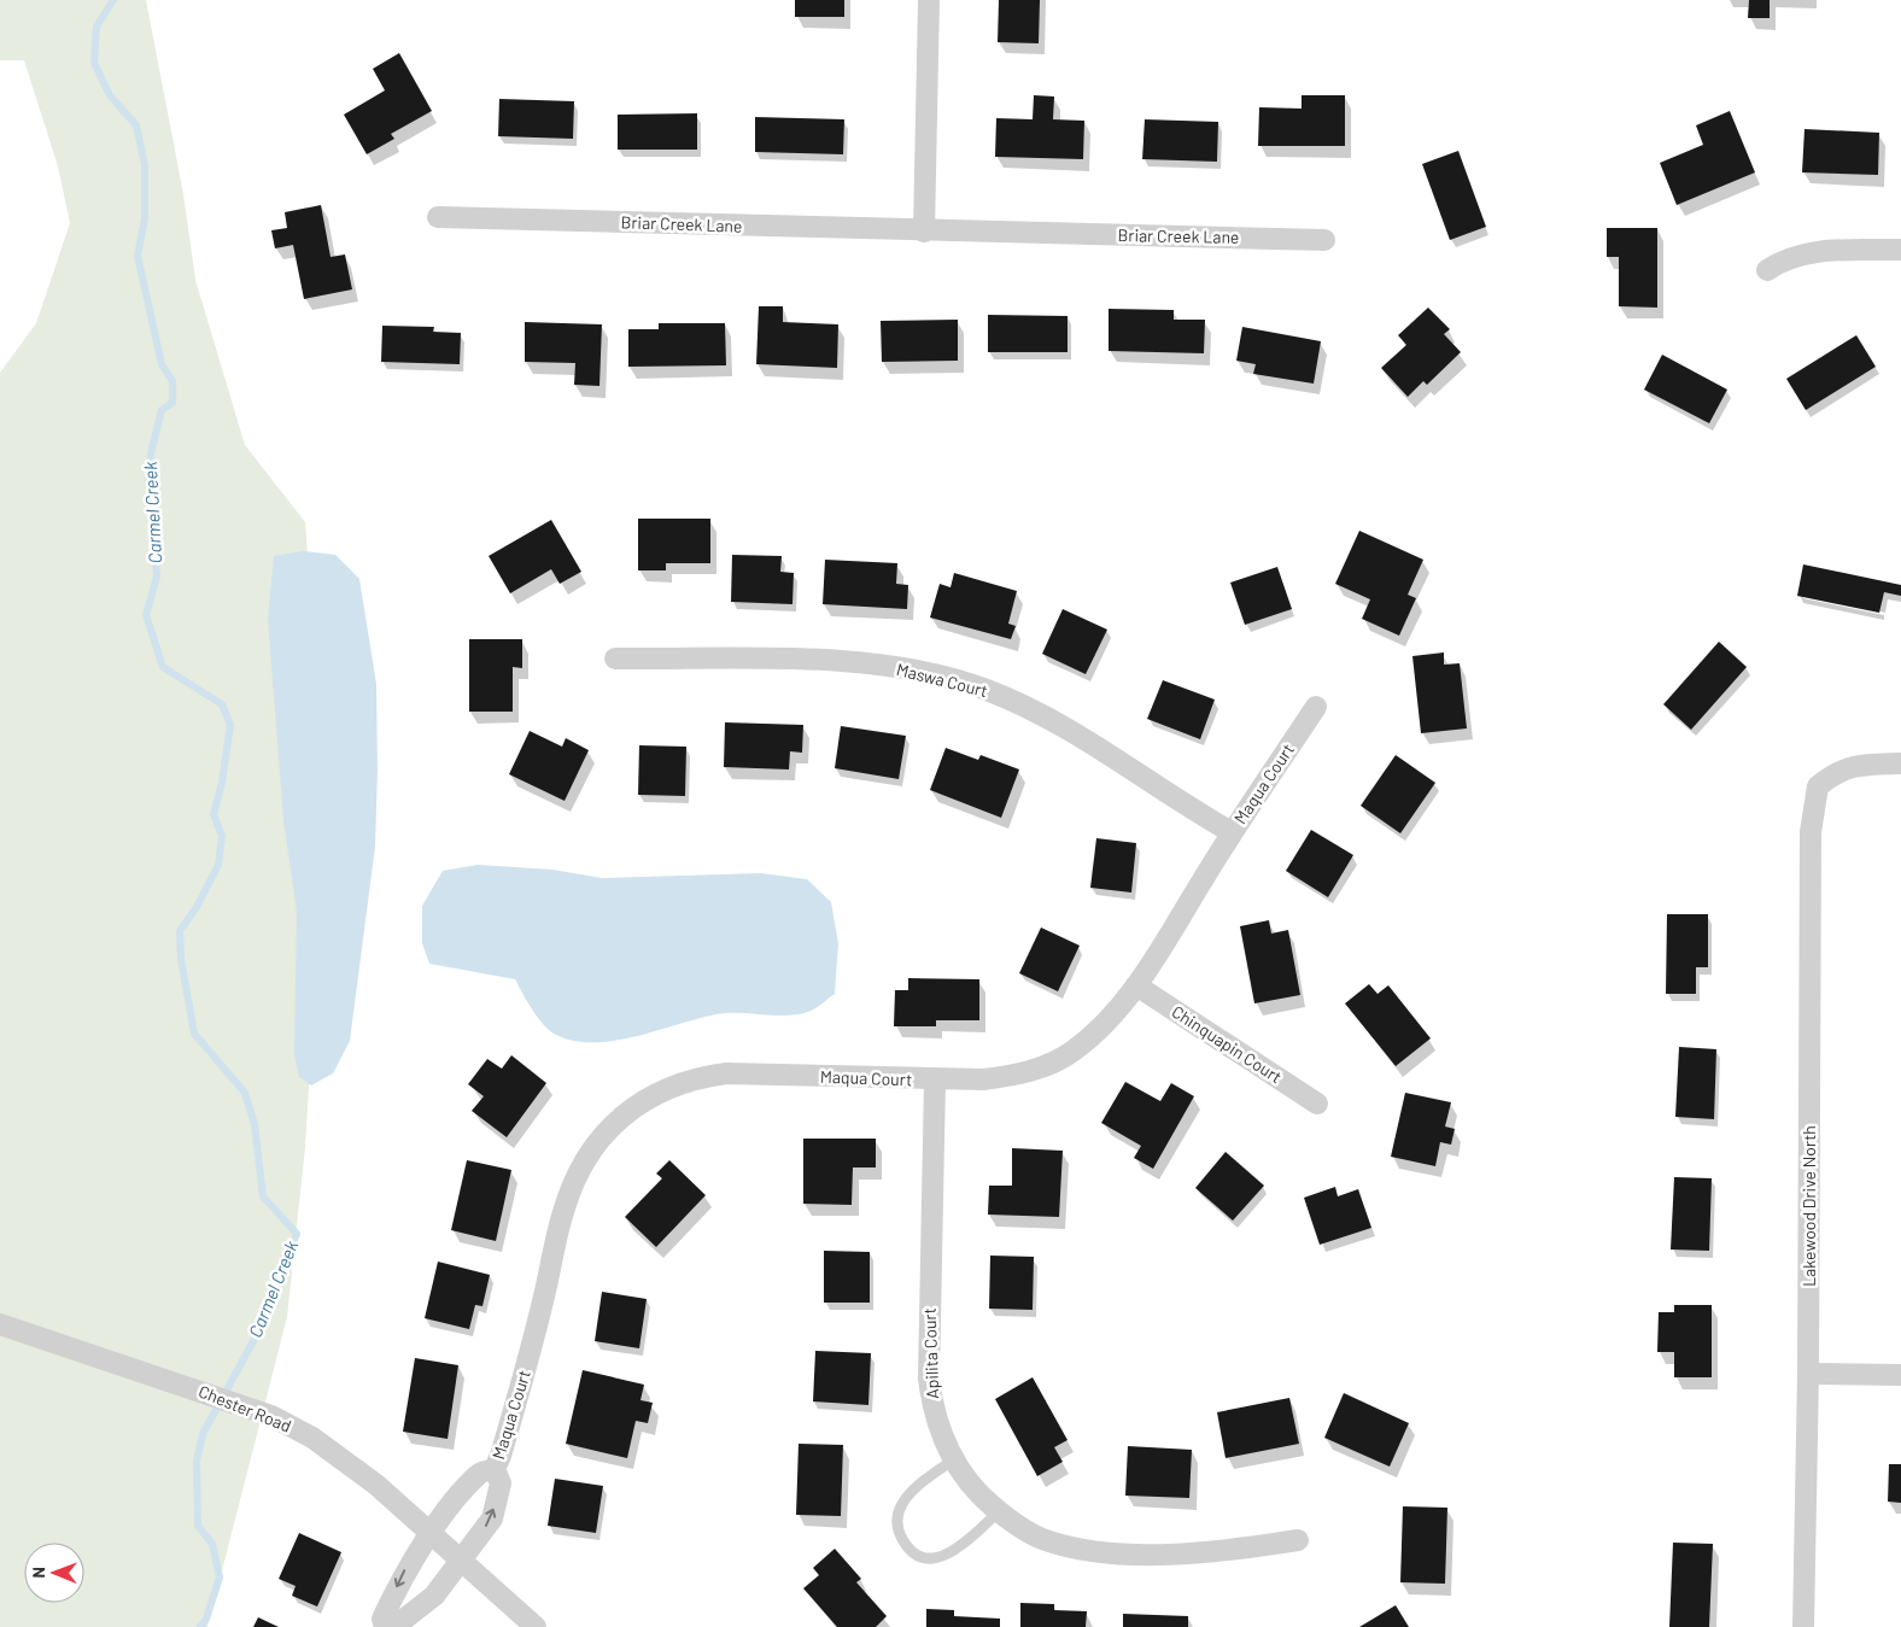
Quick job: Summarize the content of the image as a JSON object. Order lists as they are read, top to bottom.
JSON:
{
  "streets": {
    "street": [
      "Briar Creek Lane",
      "Maswa Court",
      "Maqua Court",
      "Chinquapin Court",
      "Lakewood Drive North",
      "Apilita Court",
      "Chester Road"
    ]
  },
  "crossings": [
    ["Maswa Court", "Maqua Court"],
    ["Maqua Court", "Chinquapin Court"],
    ["Maqua Court", "Apilita Court"],
    ["Maqua Court", "Chester Road"]
  ],
  "water": ["Carmel Creek"],
  "north": "left"
}
